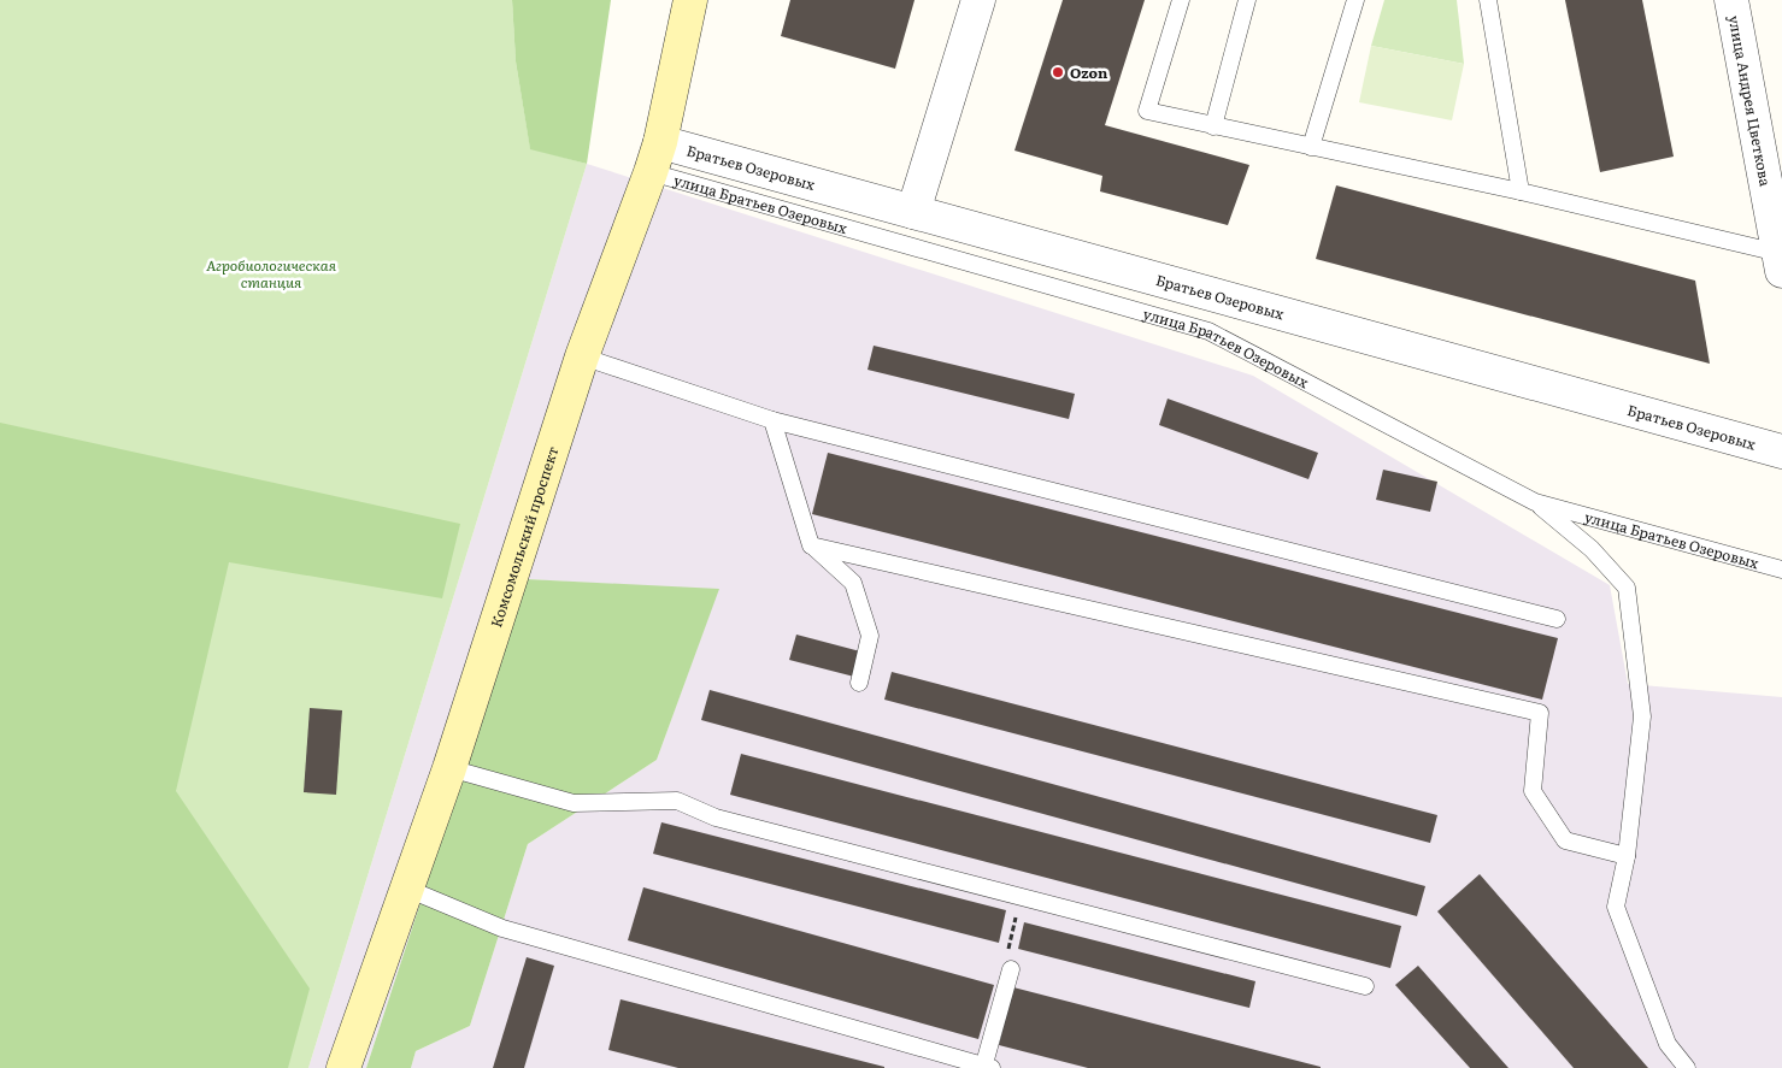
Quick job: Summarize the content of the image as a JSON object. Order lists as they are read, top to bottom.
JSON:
{
  "streets": {
    "street": ["улица Андрея Цветкова", "Братьев Озеровых", "Комсомольский проспект"],
    "lane": ["улица Братьев Озеровых"]
  },
  "crossings": [
    ["Братьев Озеровых", "улица Братьев Озеровых"],
    ["Братьев Озеровых", "Комсомольский проспект"],
    ["улица Братьев Озеровых", "Комсомольский проспект"]
  ],
  "parks": ["Агробиологическая станция"],
  "places": ["Ozon"]
}
